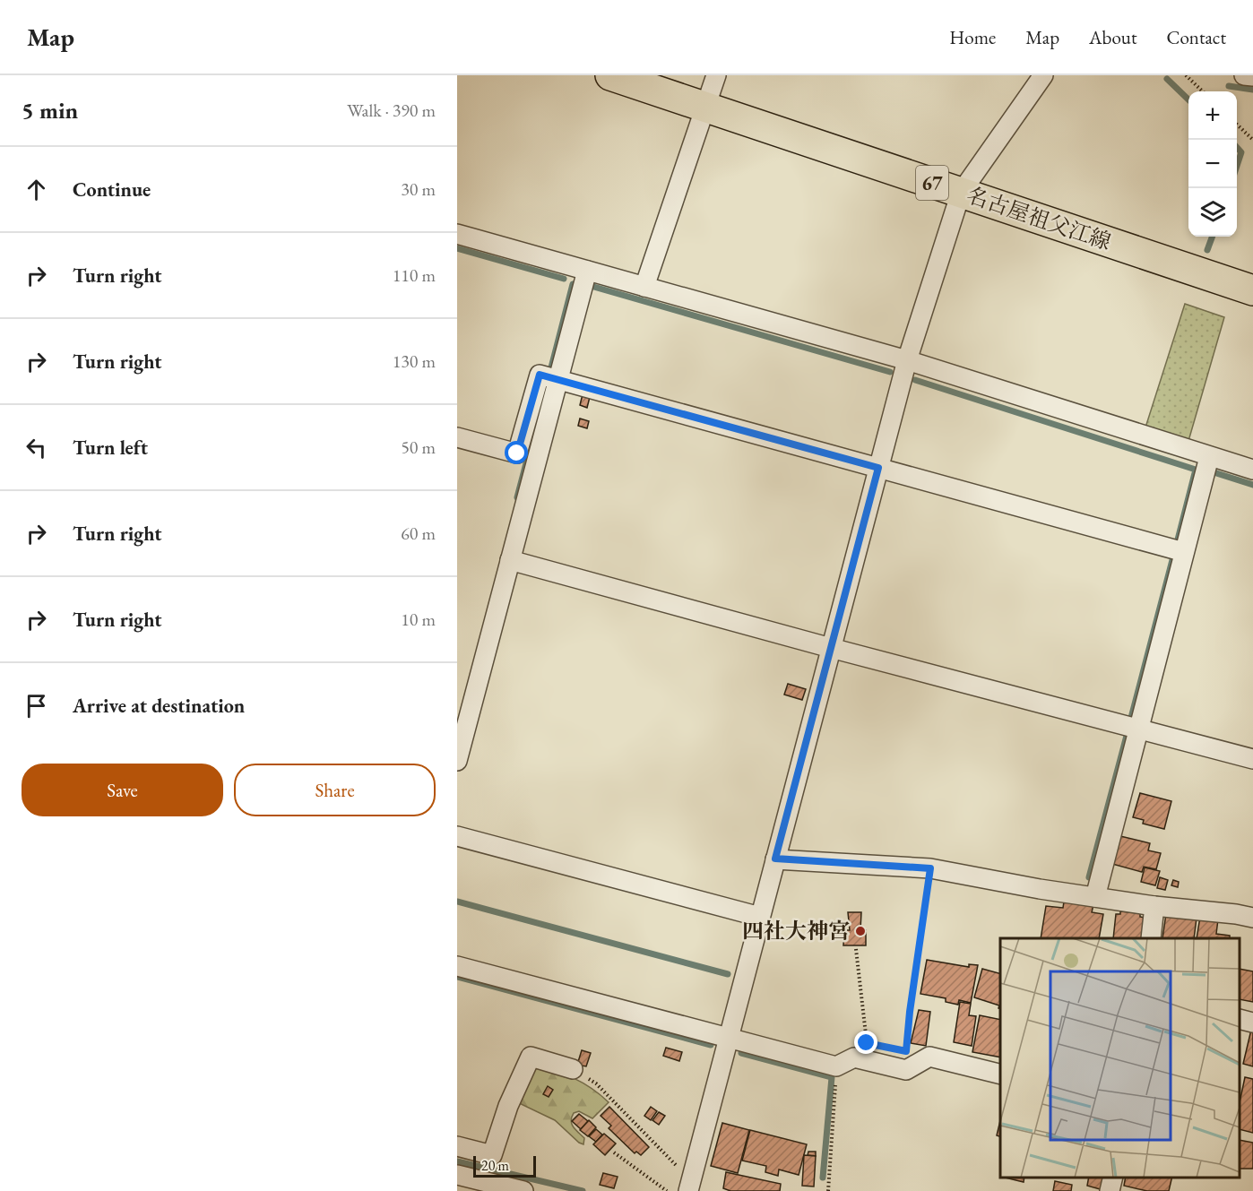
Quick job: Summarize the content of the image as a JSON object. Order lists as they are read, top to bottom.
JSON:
{
  "streets": {
    "main road": ["67", "名古屋祖父江線"]
  },
  "places": ["四社大神宮"],
  "scale_bar": "20 m",
  "page": {
    "header": "Map",
    "nav": [
      "Home",
      "Map",
      "About",
      "Contact"
    ],
    "heading": ["5 min", "Walk · 390 m"],
    "map_buttons": ["+", "−"],
    "list": [
      ["Continue", "30 m"],
      ["Turn right", "110 m"],
      ["Turn right", "130 m"],
      ["Turn left", "50 m"],
      ["Turn right", "60 m"],
      ["Turn right", "10 m"],
      "Arrive at destination"
    ],
    "buttons": ["Save", "Share"],
    "scale": "20 m"
  }
}
